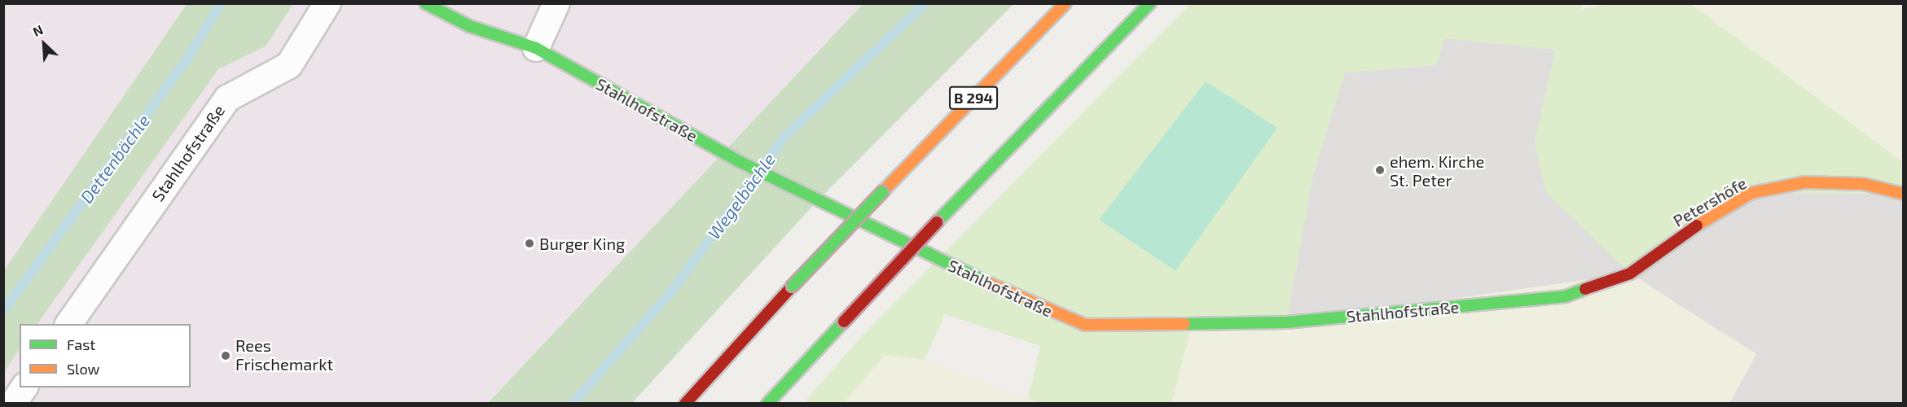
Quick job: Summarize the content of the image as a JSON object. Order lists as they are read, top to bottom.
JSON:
{
  "streets": {
    "main road": ["B 294", "Stahlhofstraße", "Petershöfe"]
  },
  "crossings": [
    ["Stahlhofstraße", "Petershöfe"]
  ],
  "water": ["Dettenbächle", "Wegelbächle"],
  "places": ["ehem. Kirche St. Peter", "Burger King", "Rees Frischemarkt"],
  "legend": ["Fast", "Slow"],
  "north": "top left"
}
